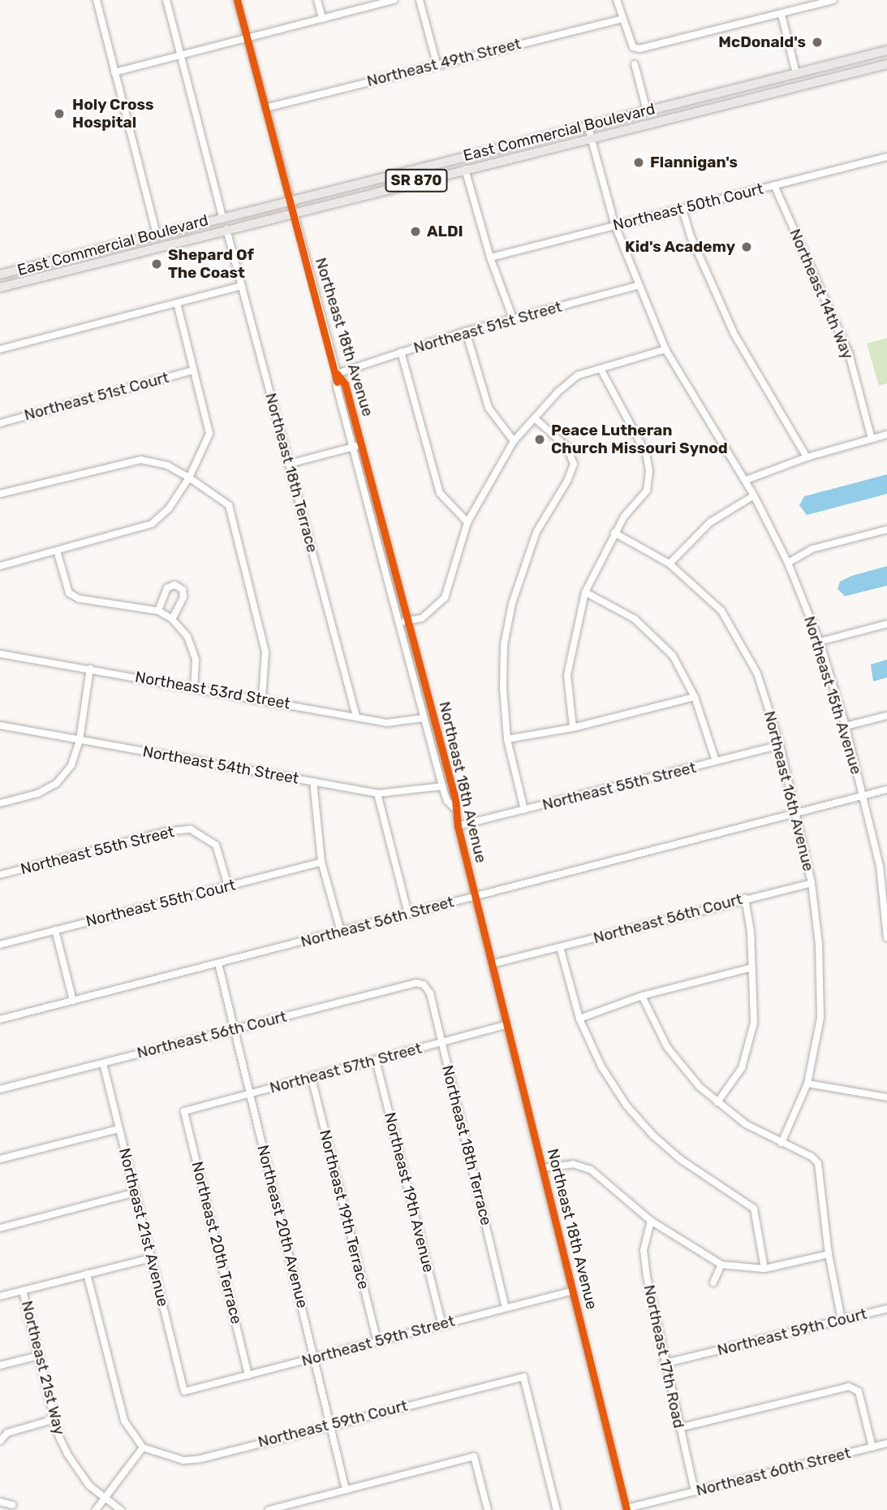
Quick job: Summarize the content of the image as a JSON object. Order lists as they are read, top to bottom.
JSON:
{
  "streets": {
    "main road": ["East Commercial Boulevard", "SR 870"],
    "street": [
      "Northeast 49th Street",
      "Northeast 50th Court",
      "Northeast 14th Way",
      "Northeast 51st Street",
      "Northeast 18th Avenue",
      "Northeast 51st Court",
      "Northeast 18th Terrace",
      "Northeast 53rd Street",
      "Northeast 15th Avenue",
      "Northeast 54th Street",
      "Northeast 55th Street",
      "Northeast 16th Avenue",
      "Northeast 55th Court",
      "Northeast 56th Court",
      "Northeast 56th Street",
      "Northeast 57th Street",
      "Northeast 19th Avenue",
      "Northeast 19th Terrace",
      "Northeast 20th Avenue",
      "Northeast 21st Avenue",
      "Northeast 20th Terrace",
      "Northeast 59th Court",
      "Northeast 59th Street",
      "Northeast 17th Road",
      "Northeast 21st Way",
      "Northeast 60th Street"
    ]
  },
  "crossings": [
    ["Northeast 49th Street", "Northeast 18th Avenue"],
    ["East Commercial Boulevard", "Northeast 18th Avenue"],
    ["East Commercial Boulevard", "Northeast 18th Terrace"],
    ["East Commercial Boulevard", "Northeast 15th Avenue"],
    ["Northeast 50th Court", "Northeast 14th Way"],
    ["Northeast 50th Court", "Northeast 15th Avenue"],
    ["Northeast 51st Street", "Northeast 18th Avenue"],
    ["Northeast 51st Street", "Northeast 15th Avenue"],
    ["Northeast 18th Avenue", "Northeast 53rd Street"],
    ["Northeast 18th Avenue", "Northeast 54th Street"],
    ["Northeast 18th Avenue", "Northeast 55th Street"],
    ["Northeast 18th Avenue", "Northeast 56th Court"],
    ["Northeast 18th Avenue", "Northeast 56th Street"],
    ["Northeast 18th Avenue", "Northeast 57th Street"],
    ["Northeast 18th Avenue", "Northeast 59th Street"],
    ["Northeast 18th Avenue", "Northeast 60th Street"],
    ["Northeast 18th Terrace", "Northeast 53rd Street"],
    ["Northeast 18th Terrace", "Northeast 56th Court"],
    ["Northeast 18th Terrace", "Northeast 57th Street"],
    ["Northeast 18th Terrace", "Northeast 59th Street"],
    ["Northeast 15th Avenue", "Northeast 56th Street"],
    ["Northeast 55th Street", "Northeast 16th Avenue"],
    ["Northeast 55th Street", "Northeast 55th Court"],
    ["Northeast 16th Avenue", "Northeast 56th Court"],
    ["Northeast 16th Avenue", "Northeast 56th Street"],
    ["Northeast 56th Court", "Northeast 20th Avenue"],
    ["Northeast 56th Court", "Northeast 21st Avenue"],
    ["Northeast 56th Street", "Northeast 20th Avenue"],
    ["Northeast 57th Street", "Northeast 19th Avenue"],
    ["Northeast 57th Street", "Northeast 19th Terrace"],
    ["Northeast 57th Street", "Northeast 20th Avenue"],
    ["Northeast 57th Street", "Northeast 20th Terrace"],
    ["Northeast 19th Avenue", "Northeast 59th Street"],
    ["Northeast 19th Terrace", "Northeast 59th Street"],
    ["Northeast 20th Avenue", "Northeast 59th Court"],
    ["Northeast 20th Avenue", "Northeast 59th Street"],
    ["Northeast 21st Avenue", "Northeast 59th Street"],
    ["Northeast 20th Terrace", "Northeast 59th Street"],
    ["Northeast 59th Court", "Northeast 17th Road"],
    ["Northeast 17th Road", "Northeast 60th Street"]
  ],
  "places": [
    "McDonald's",
    "Holy Cross Hospital",
    "Flannigan's",
    "ALDI",
    "Kid's Academy",
    "Shepard Of The Coast",
    "Peace Lutheran Church Missouri Synod"
  ]
}
